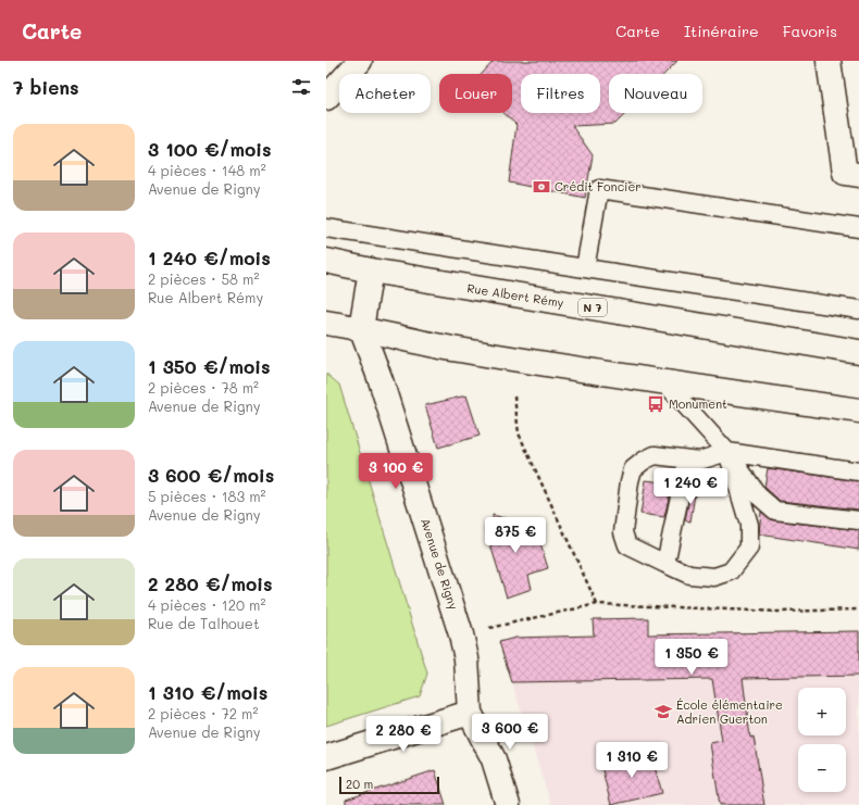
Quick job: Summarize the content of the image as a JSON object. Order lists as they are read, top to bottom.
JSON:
{
  "streets": {
    "main road": ["Rue Albert Rémy", "N 7", "Avenue de Rigny"]
  },
  "crossings": [
    ["Rue Albert Rémy", "Avenue de Rigny"]
  ],
  "places": {
    "bank": ["Crédit Foncier"],
    "bus stop": ["Monument"],
    "school or university": ["École élémentaire Adrien Guerton"]
  },
  "scale_bar": "20 m",
  "page": {
    "header": "Carte",
    "nav": ["Carte", "Itinéraire", "Favoris"],
    "heading": "7 biens",
    "chip": [
      "Acheter",
      "Louer",
      "Filtres",
      "Nouveau"
    ],
    "list": [
      {
        "name": "3 100 €/mois",
        "note": "4 pièces · 148 m² · Avenue de Rigny"
      },
      {
        "name": "1 240 €/mois",
        "note": "2 pièces · 58 m² · Rue Albert Rémy"
      },
      {
        "name": "1 350 €/mois",
        "note": "2 pièces · 78 m² · Avenue de Rigny"
      },
      {
        "name": "3 600 €/mois",
        "note": "5 pièces · 183 m² · Avenue de Rigny"
      },
      {
        "name": "2 280 €/mois",
        "note": "4 pièces · 120 m² · Rue de Talhouet"
      },
      {
        "name": "1 310 €/mois",
        "note": "2 pièces · 72 m² · Avenue de Rigny"
      }
    ],
    "price": [
      "3 100 €",
      "1 240 €",
      "875 €",
      "1 350 €",
      "3 600 €",
      "2 280 €",
      "1 310 €"
    ],
    "map_buttons": ["+", "−"],
    "scale": "20 m"
  }
}
